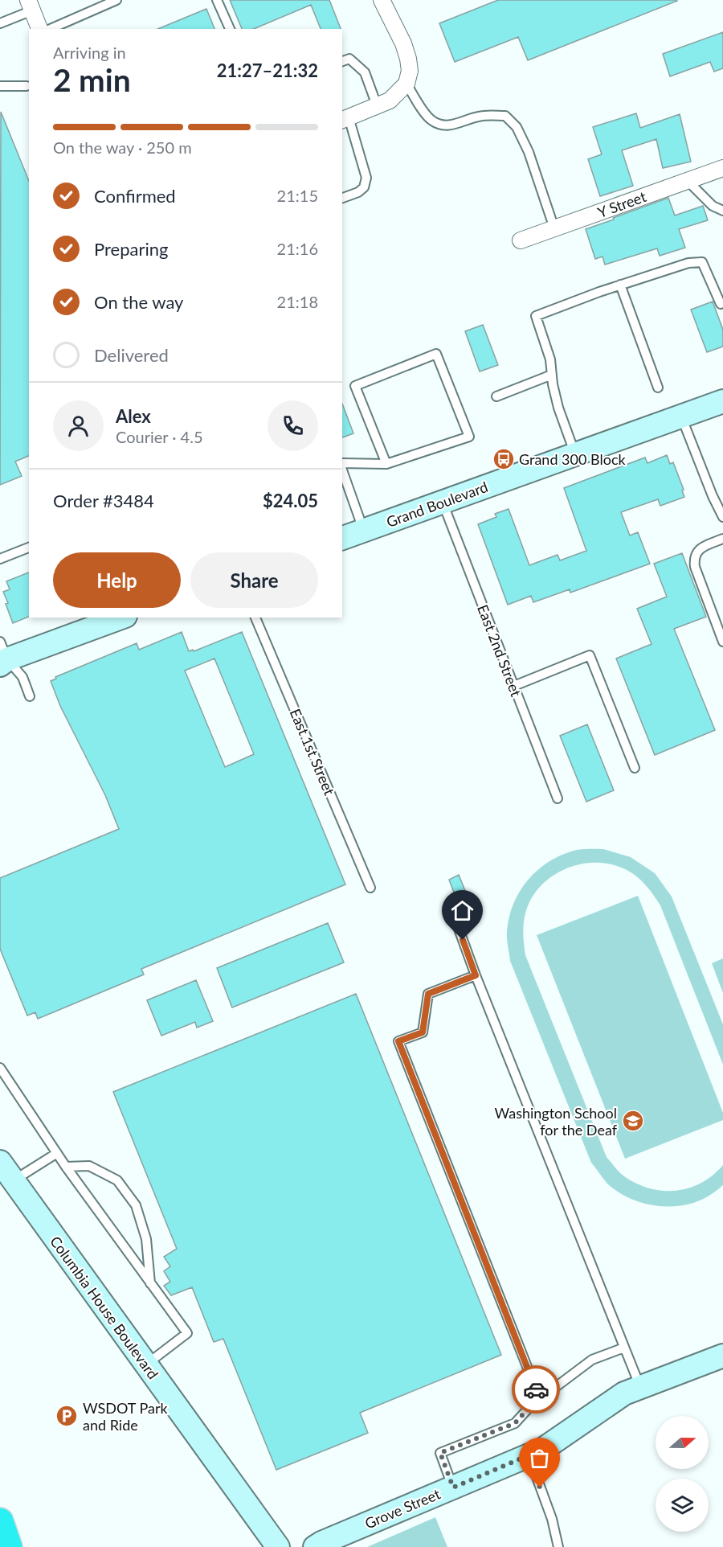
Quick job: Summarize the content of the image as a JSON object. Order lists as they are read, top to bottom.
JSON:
{
  "streets": {
    "main road": ["Grand Boulevard", "Columbia House Boulevard", "Grove Street"],
    "street": ["Y Street"],
    "lane": ["East 2nd Street", "East 1st Street"]
  },
  "crossings": [
    ["Grand Boulevard", "East 2nd Street"]
  ],
  "places": {
    "bus stop": ["Grand 300 Block"],
    "school or university": ["Washington School for the Deaf"],
    "parking": ["WSDOT Park and Ride"]
  },
  "north": "right",
  "page": {
    "heading": ["2 min", "Arriving in", "21:27–21:32"],
    "panel": [
      "Alex",
      "Courier · 4.5",
      "Order #3484",
      "$24.05"
    ],
    "bar": "On the way · 250 m",
    "list": [
      ["Confirmed", "21:15"],
      ["Preparing", "21:16"],
      ["On the way", "21:18"],
      "Delivered"
    ],
    "buttons": ["Help", "Share"]
  }
}
